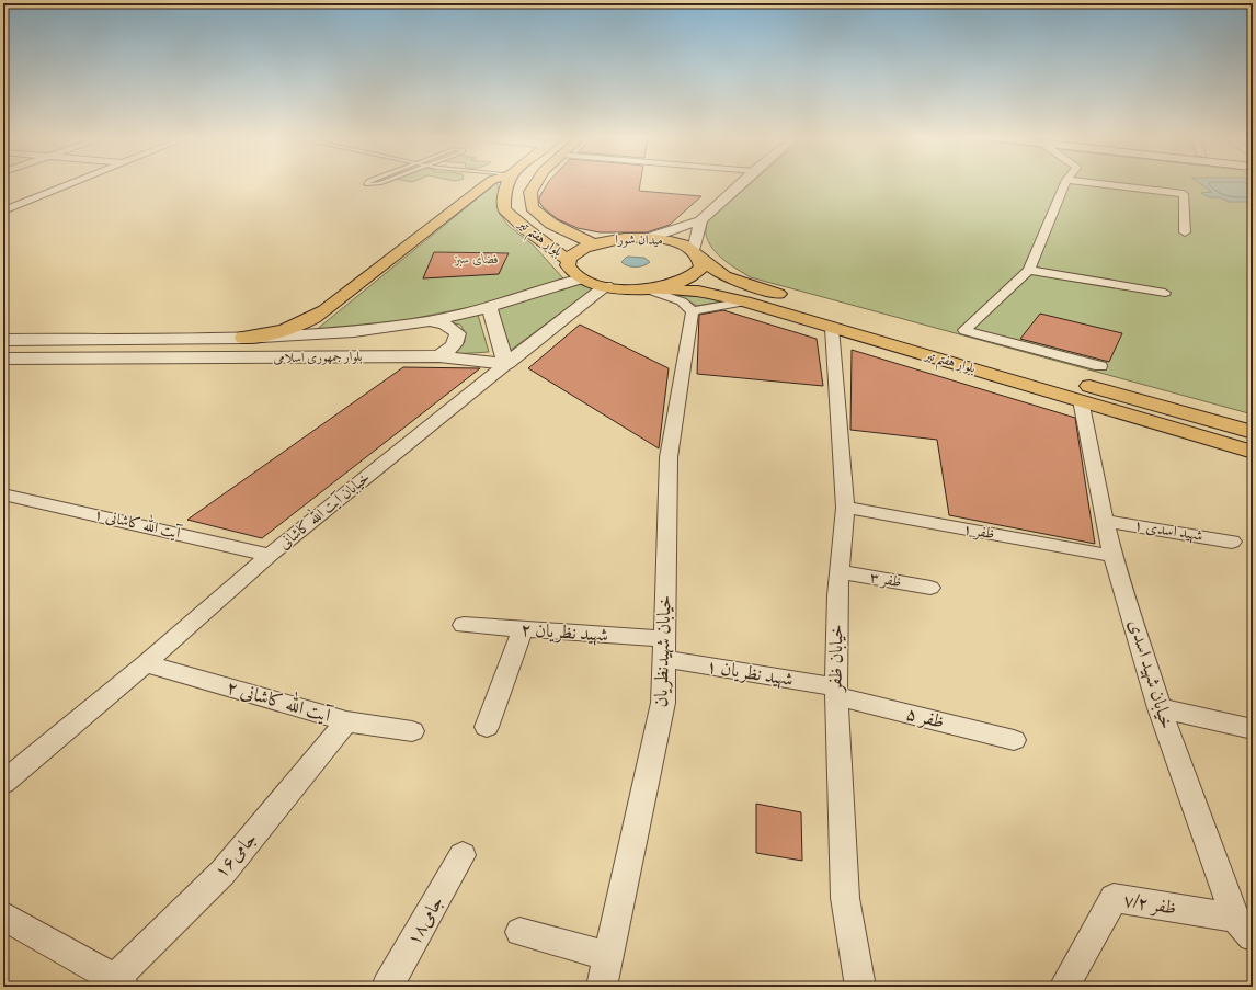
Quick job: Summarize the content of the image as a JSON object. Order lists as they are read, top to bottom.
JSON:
{
  "streets": {
    "main road": ["بلوار هفتم تیر", "میدان شورا"],
    "street": [
      "بلوار جمهوری اسلامی",
      "خیابان آیت الله کاشانی",
      "آیت الله کاشانی ۱",
      "شهید اسدی ۱",
      "ظفر ۱",
      "ظفر ۳",
      "شهید نظریان ۲",
      "خیابان شهیدنظریان",
      "خیابان ظفر",
      "شهید نظریان ۱",
      "خیابان شهید اسدی",
      "آیت الله کاشانی ۲",
      "ظفر ۵",
      "جامی۱۶",
      "ظفر ۷/۲",
      "جامی۱۸"
    ]
  },
  "crossings": [
    ["بلوار هفتم تیر", "میدان شورا"],
    ["بلوار هفتم تیر", "خیابان ظفر"],
    ["بلوار هفتم تیر", "خیابان شهید اسدی"],
    ["بلوار جمهوری اسلامی", "خیابان آیت الله کاشانی"],
    ["خیابان آیت الله کاشانی", "آیت الله کاشانی ۱"],
    ["خیابان آیت الله کاشانی", "آیت الله کاشانی ۲"],
    ["شهید اسدی ۱", "خیابان شهید اسدی"],
    ["ظفر ۱", "خیابان ظفر"],
    ["ظفر ۱", "خیابان شهید اسدی"],
    ["ظفر ۳", "خیابان ظفر"],
    ["شهید نظریان ۲", "خیابان شهیدنظریان"],
    ["شهید نظریان ۲", "شهید نظریان ۱"],
    ["خیابان شهیدنظریان", "شهید نظریان ۱"],
    ["خیابان ظفر", "شهید نظریان ۱"],
    ["خیابان ظفر", "ظفر ۵"],
    ["شهید نظریان ۱", "ظفر ۵"],
    ["خیابان شهید اسدی", "ظفر ۷/۲"],
    ["آیت الله کاشانی ۲", "جامی۱۶"]
  ],
  "parks": ["فضای سبز"]
}
